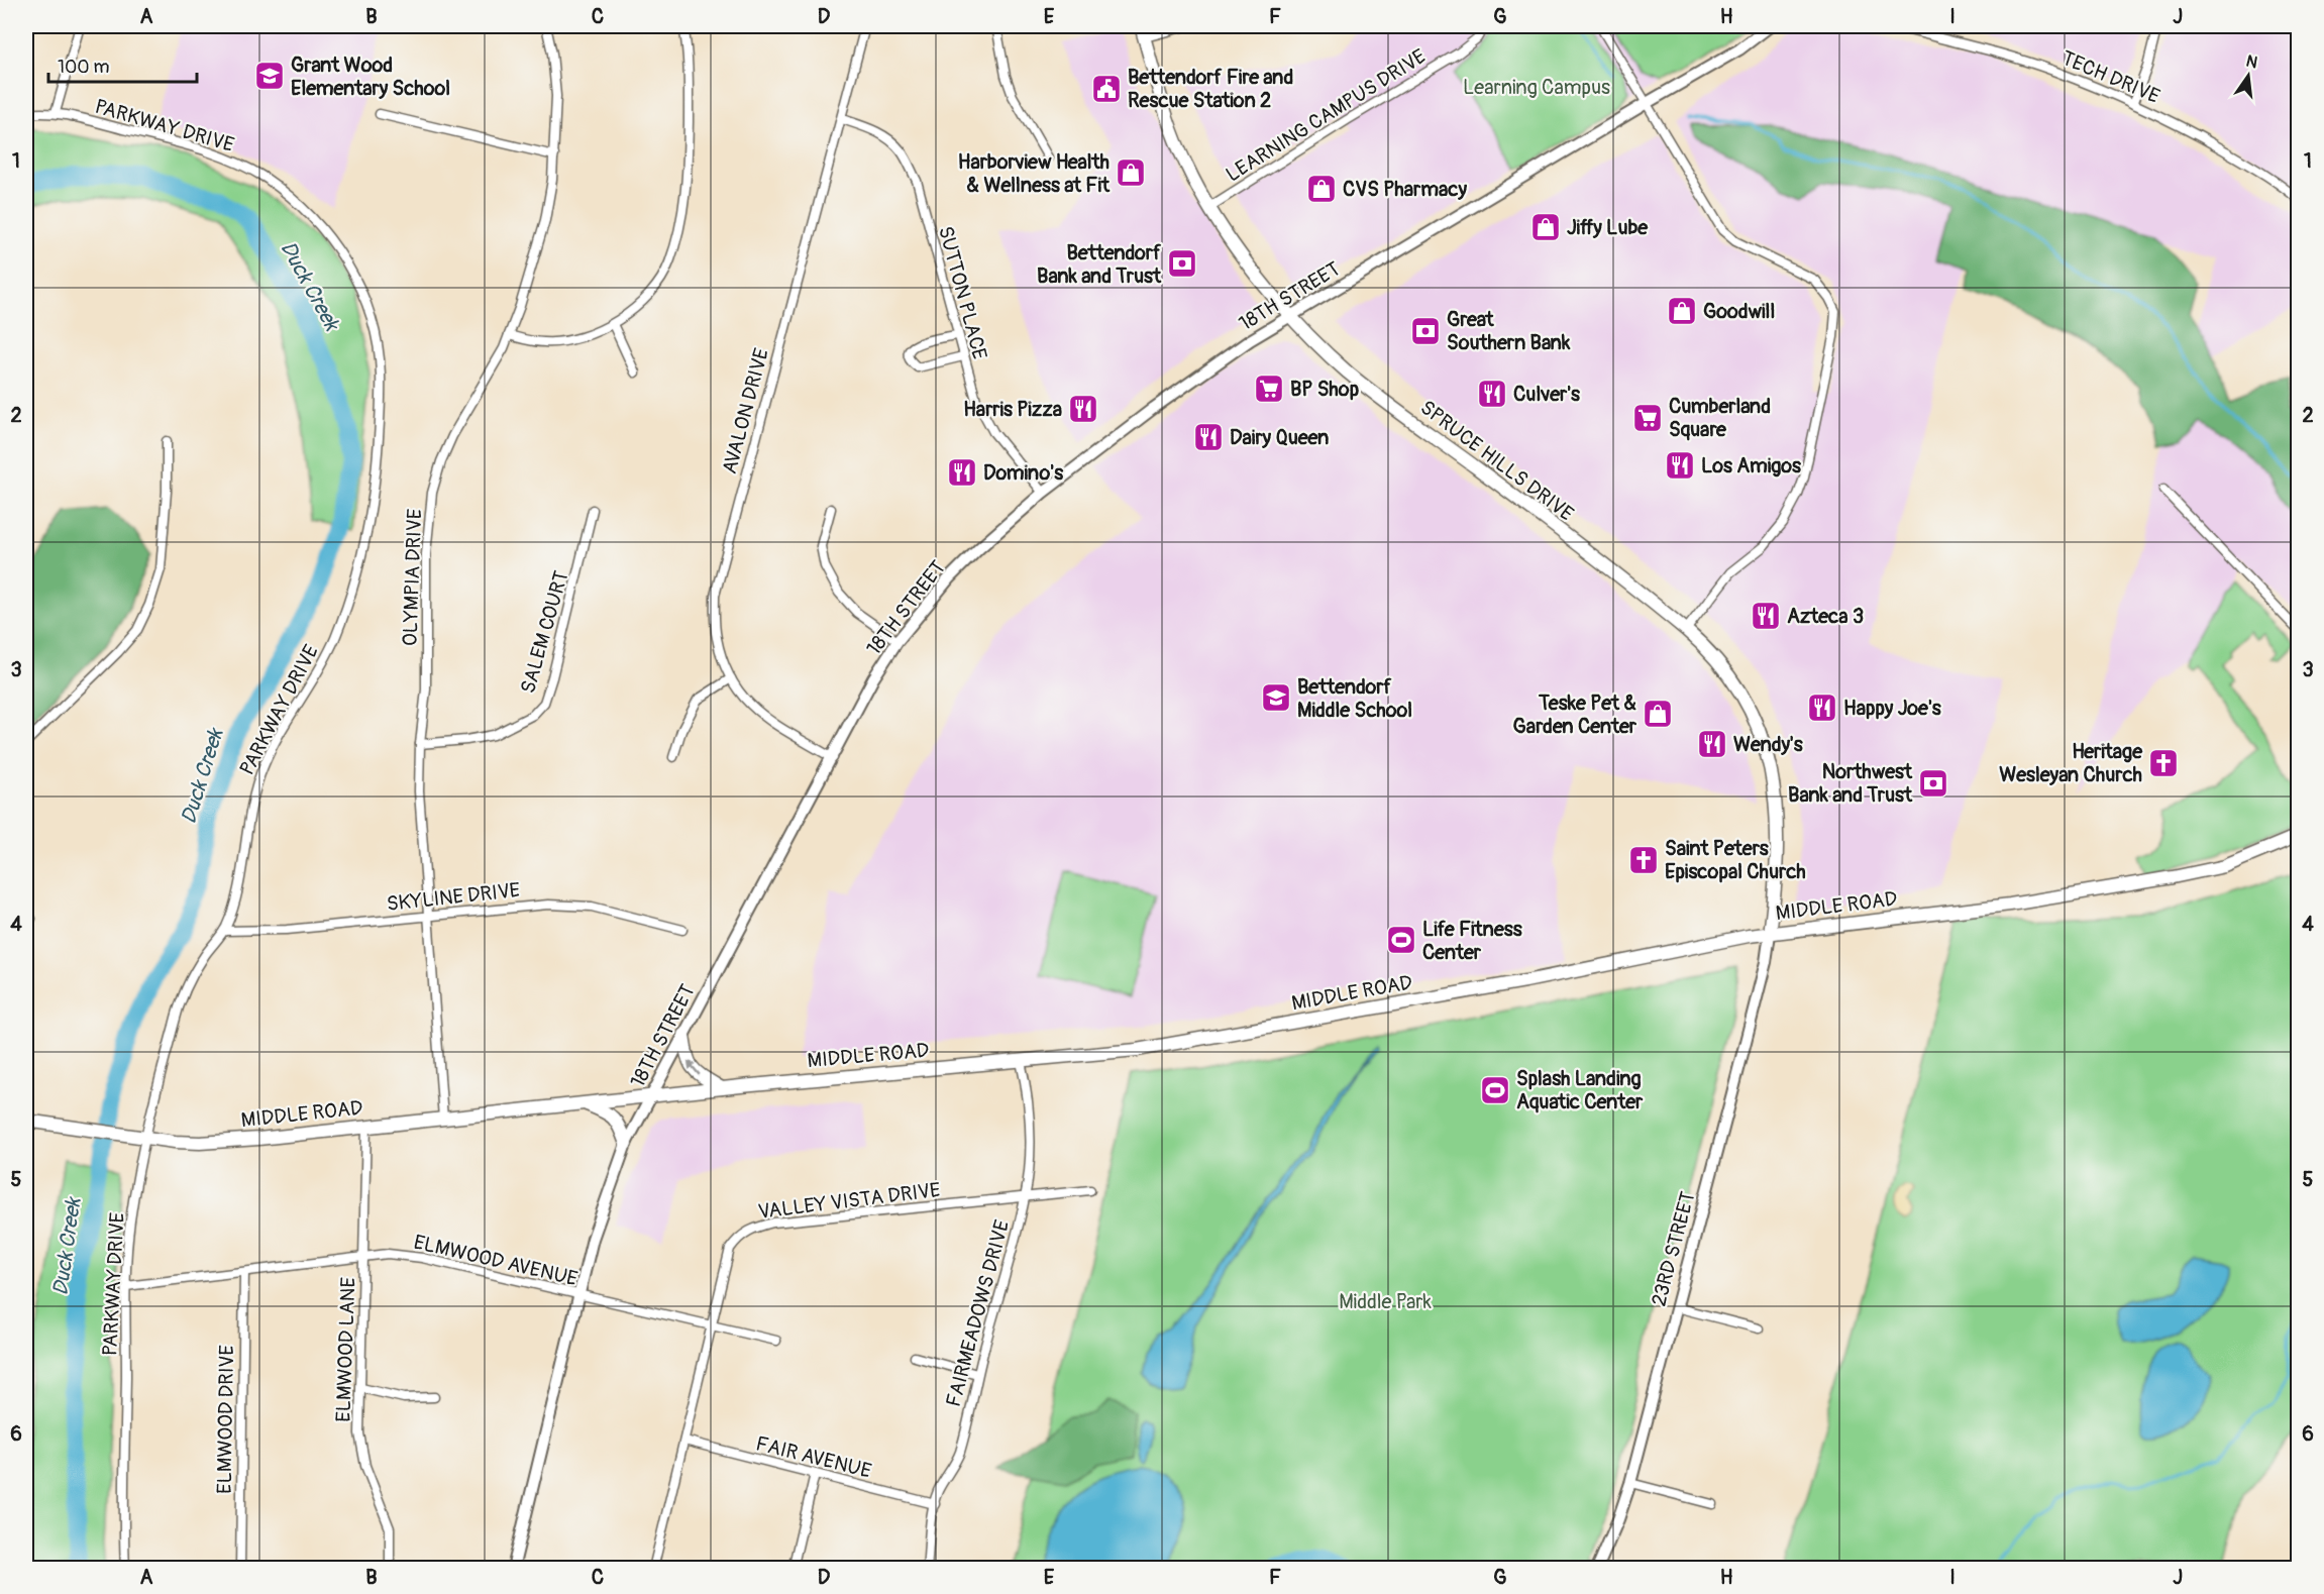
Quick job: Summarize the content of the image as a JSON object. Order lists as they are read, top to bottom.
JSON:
{
  "streets": {
    "main road": ["SPRUCE HILLS DRIVE", "MIDDLE ROAD"],
    "street": [
      "TECH DRIVE",
      "LEARNING CAMPUS DRIVE",
      "PARKWAY DRIVE",
      "SUTTON PLACE",
      "18TH STREET",
      "AVALON DRIVE",
      "OLYMPIA DRIVE",
      "SALEM COURT",
      "SKYLINE DRIVE",
      "VALLEY VISTA DRIVE",
      "23RD STREET",
      "ELMWOOD AVENUE",
      "FAIRMEADOWS DRIVE",
      "ELMWOOD LANE",
      "ELMWOOD DRIVE",
      "FAIR AVENUE"
    ]
  },
  "crossings": [
    ["LEARNING CAMPUS DRIVE", "SPRUCE HILLS DRIVE"],
    ["PARKWAY DRIVE", "SKYLINE DRIVE"],
    ["PARKWAY DRIVE", "MIDDLE ROAD"],
    ["PARKWAY DRIVE", "ELMWOOD AVENUE"],
    ["SUTTON PLACE", "18TH STREET"],
    ["SUTTON PLACE", "AVALON DRIVE"],
    ["18TH STREET", "AVALON DRIVE"],
    ["18TH STREET", "SPRUCE HILLS DRIVE"],
    ["18TH STREET", "MIDDLE ROAD"],
    ["18TH STREET", "ELMWOOD AVENUE"],
    ["SPRUCE HILLS DRIVE", "MIDDLE ROAD"],
    ["SPRUCE HILLS DRIVE", "23RD STREET"],
    ["OLYMPIA DRIVE", "SALEM COURT"],
    ["OLYMPIA DRIVE", "SKYLINE DRIVE"],
    ["OLYMPIA DRIVE", "MIDDLE ROAD"],
    ["MIDDLE ROAD", "23RD STREET"],
    ["MIDDLE ROAD", "FAIRMEADOWS DRIVE"],
    ["MIDDLE ROAD", "ELMWOOD LANE"],
    ["VALLEY VISTA DRIVE", "ELMWOOD AVENUE"],
    ["VALLEY VISTA DRIVE", "FAIRMEADOWS DRIVE"],
    ["VALLEY VISTA DRIVE", "FAIR AVENUE"],
    ["ELMWOOD AVENUE", "ELMWOOD LANE"],
    ["ELMWOOD AVENUE", "ELMWOOD DRIVE"],
    ["FAIRMEADOWS DRIVE", "FAIR AVENUE"]
  ],
  "water": ["Duck Creek"],
  "parks": ["Learning Campus", "Middle Park"],
  "places": {
    "school or university": ["Grant Wood Elementary School", "Bettendorf Middle School"],
    "public building": ["Bettendorf Fire and Rescue Station 2"],
    "shop": [
      "Harborview Health & Wellness at Fit",
      "CVS Pharmacy",
      "Jiffy Lube",
      "Goodwill",
      "Teske Pet & Garden Center"
    ],
    "bank": ["Bettendorf Bank and Trust", "Great Southern Bank", "Northwest Bank and Trust"],
    "supermarket": ["BP Shop", "Cumberland Square"],
    "restaurant": [
      "Culver's",
      "Harris Pizza",
      "Dairy Queen",
      "Los Amigos",
      "Domino's",
      "Azteca 3",
      "Happy Joe's",
      "Wendy's"
    ],
    "church": ["Heritage Wesleyan Church", "Saint Peters Episcopal Church"],
    "sports": ["Life Fitness Center", "Splash Landing Aquatic Center"]
  },
  "scale_bar": "100 m",
  "north": "top",
  "grid": {
    "columns": [
      "A",
      "B",
      "C",
      "D",
      "E",
      "F",
      "G",
      "H",
      "I",
      "J"
    ],
    "rows": [
      "1",
      "2",
      "3",
      "4",
      "5",
      "6"
    ]
  }
}
